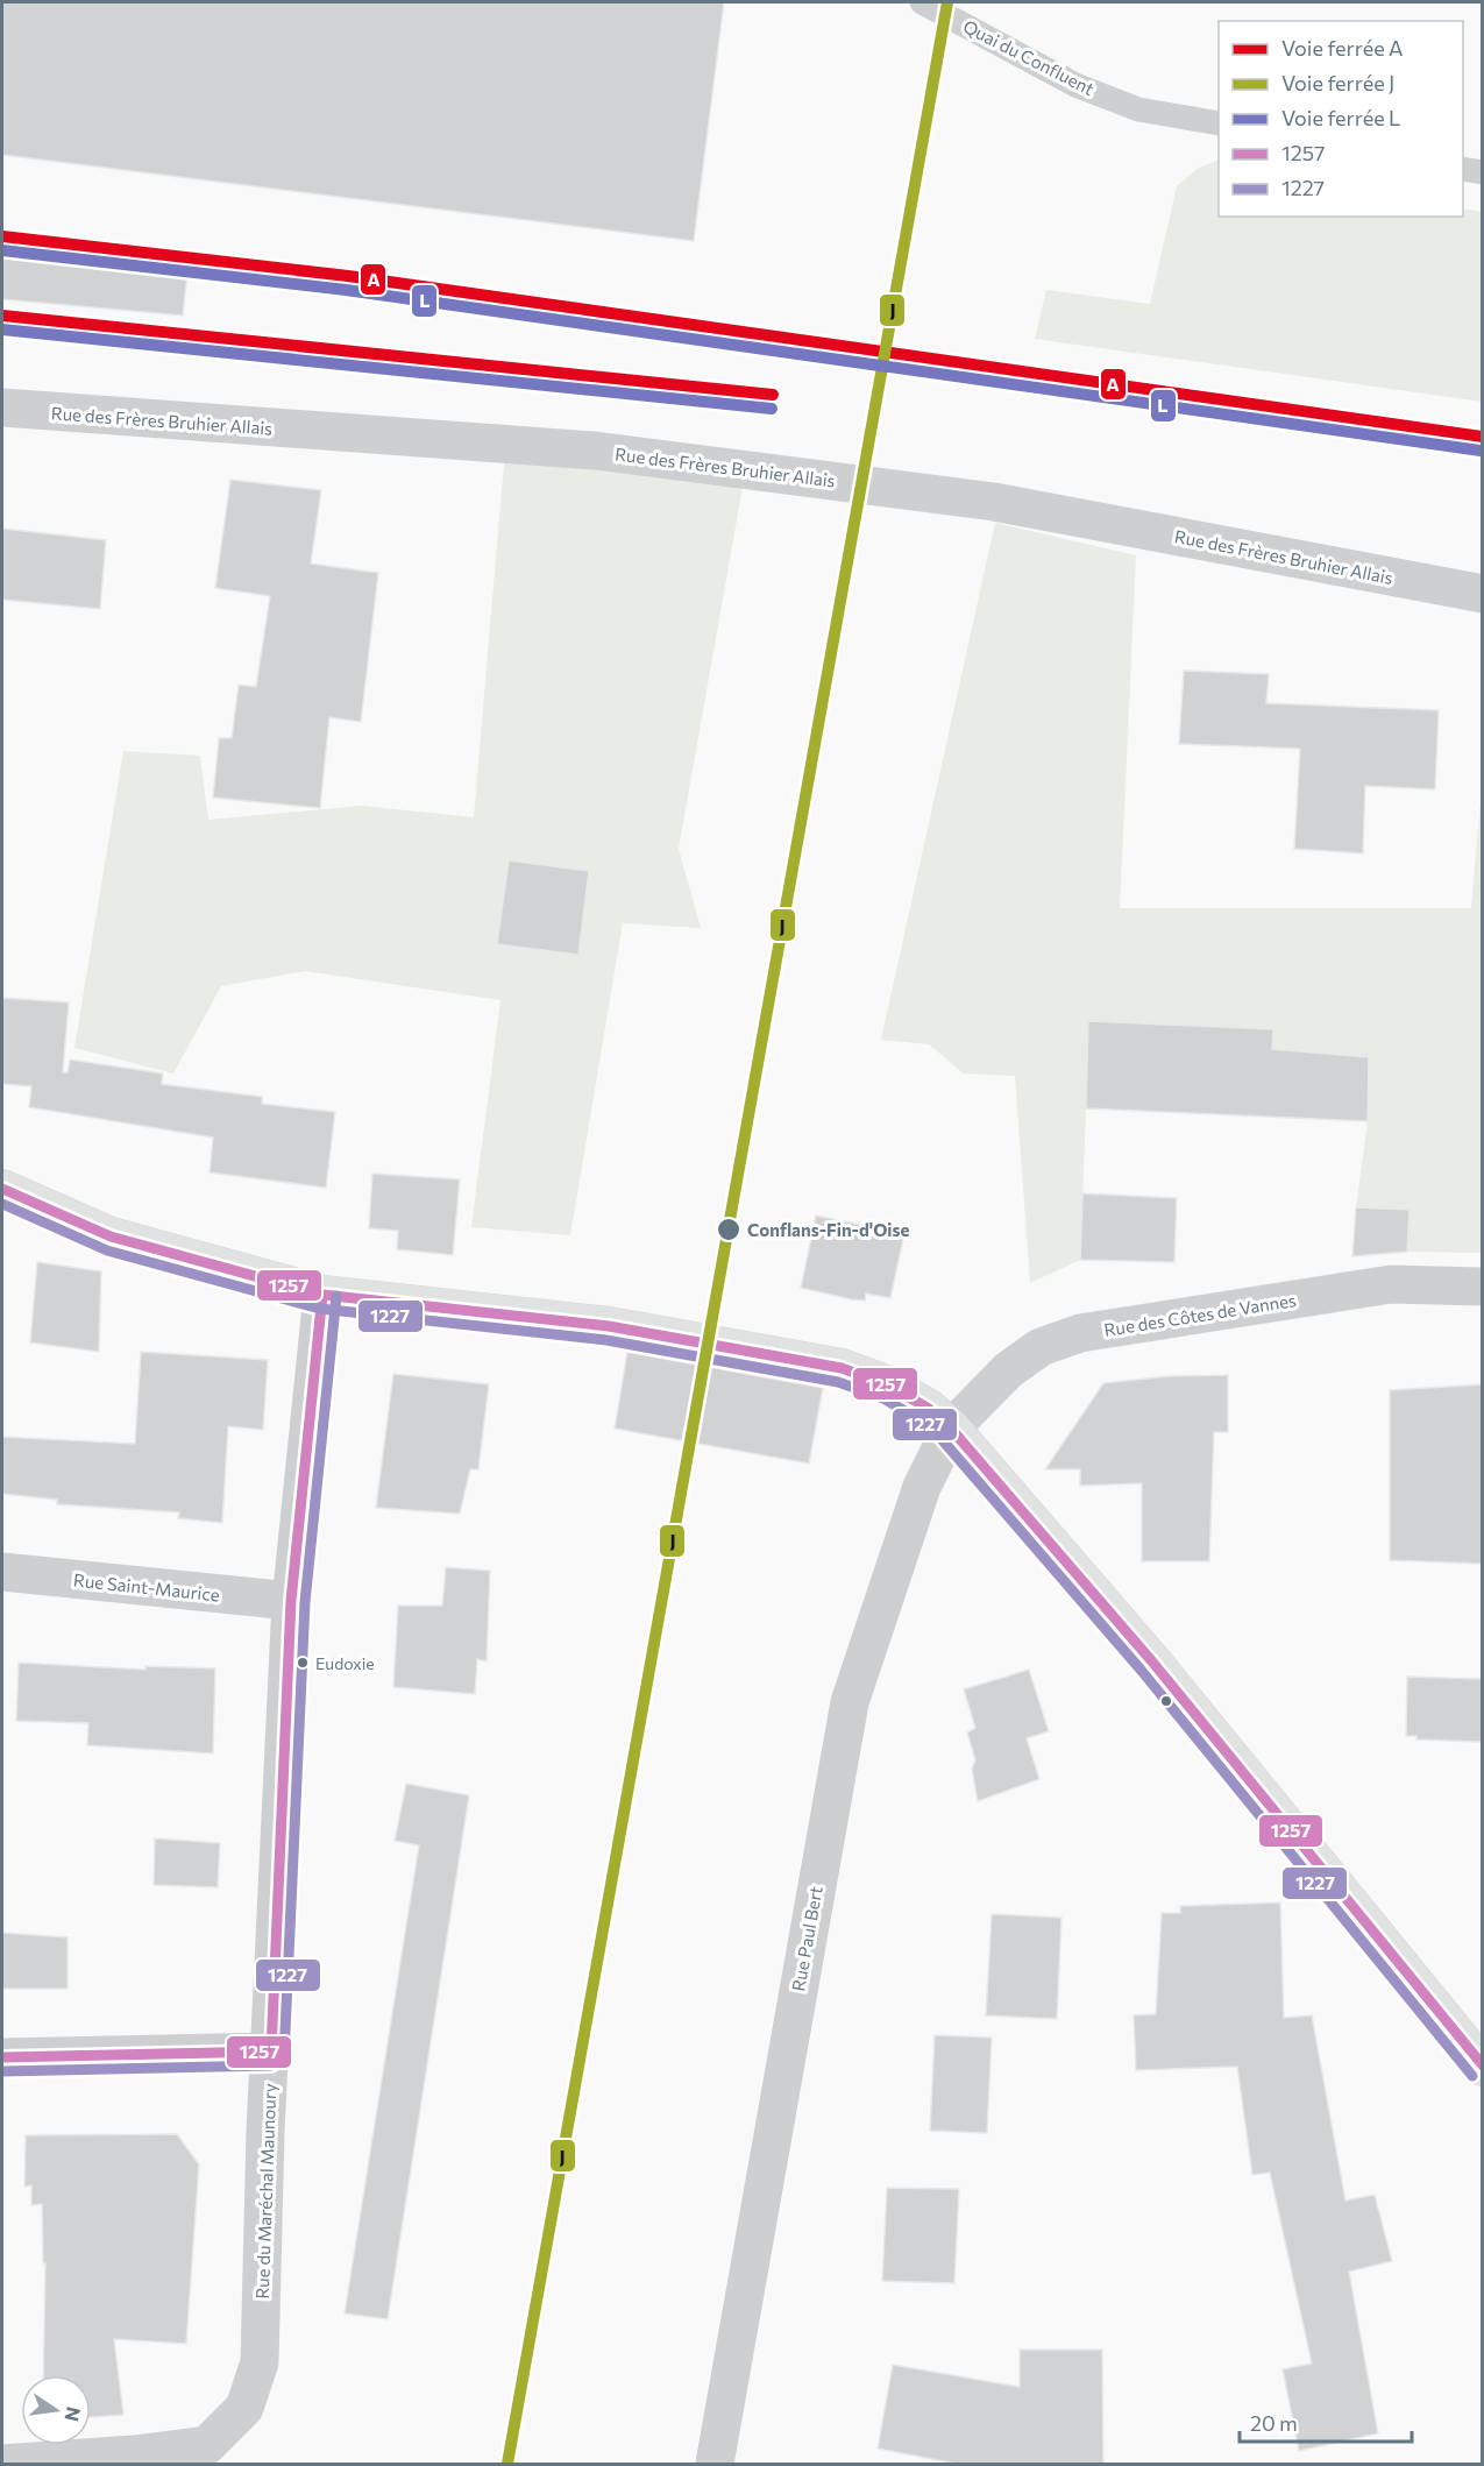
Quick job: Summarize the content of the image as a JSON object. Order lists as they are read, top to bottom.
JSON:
{
  "streets": {
    "street": [
      "Rue des Frères Bruhier Allais",
      "Rue des Côtes de Vannes",
      "Rue Saint-Maurice",
      "Rue Paul Bert",
      "Rue du Maréchal Maunoury"
    ],
    "lane": ["Quai du Confluent"]
  },
  "crossings": [
    ["Rue des Côtes de Vannes", "Rue Paul Bert"],
    ["Rue Saint-Maurice", "Rue du Maréchal Maunoury"]
  ],
  "places": ["Conflans-Fin-d'Oise", "Eudoxie"],
  "lines": [
    "rail line J",
    "rail line A",
    "rail line L",
    "transit line 1257",
    "transit line 1227"
  ],
  "legend": [
    "Voie ferrée A",
    "Voie ferrée J",
    "Voie ferrée L",
    "1257",
    "1227"
  ],
  "scale_bar": "20 m",
  "north": "right"
}
